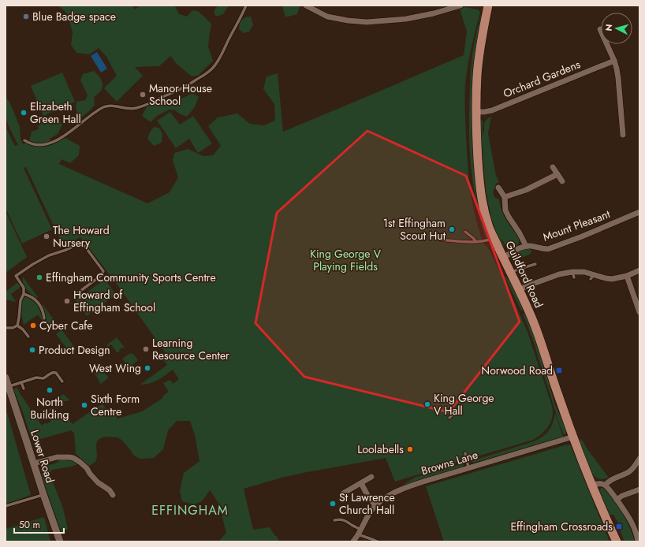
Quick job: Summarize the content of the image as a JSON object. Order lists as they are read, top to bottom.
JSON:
{
  "streets": {
    "main road": ["Guildford Road"],
    "street": [
      "Orchard Gardens",
      "Mount Pleasant",
      "Lower Road",
      "Browns Lane"
    ]
  },
  "crossings": [
    ["Orchard Gardens", "Guildford Road"],
    ["Guildford Road", "Browns Lane"]
  ],
  "districts": ["EFFINGHAM"],
  "parks": ["King George V Playing Fields"],
  "places": {
    "other": [
      "Blue Badge space",
      "Manor House School",
      "Elizabeth Green Hall",
      "1st Effingham Scout Hut",
      "The Howard Nursery",
      "Effingham Community Sports Centre",
      "Howard of Effingham School",
      "Cyber Cafe",
      "Learning Resource Center",
      "Product Design",
      "West Wing",
      "North Building",
      "King George V Hall",
      "Sixth Form Centre",
      "Loolabells",
      "St Lawrence Church Hall"
    ],
    "transit": ["Norwood Road", "Effingham Crossroads"]
  },
  "scale_bar": "50 m",
  "north": "left"
}
